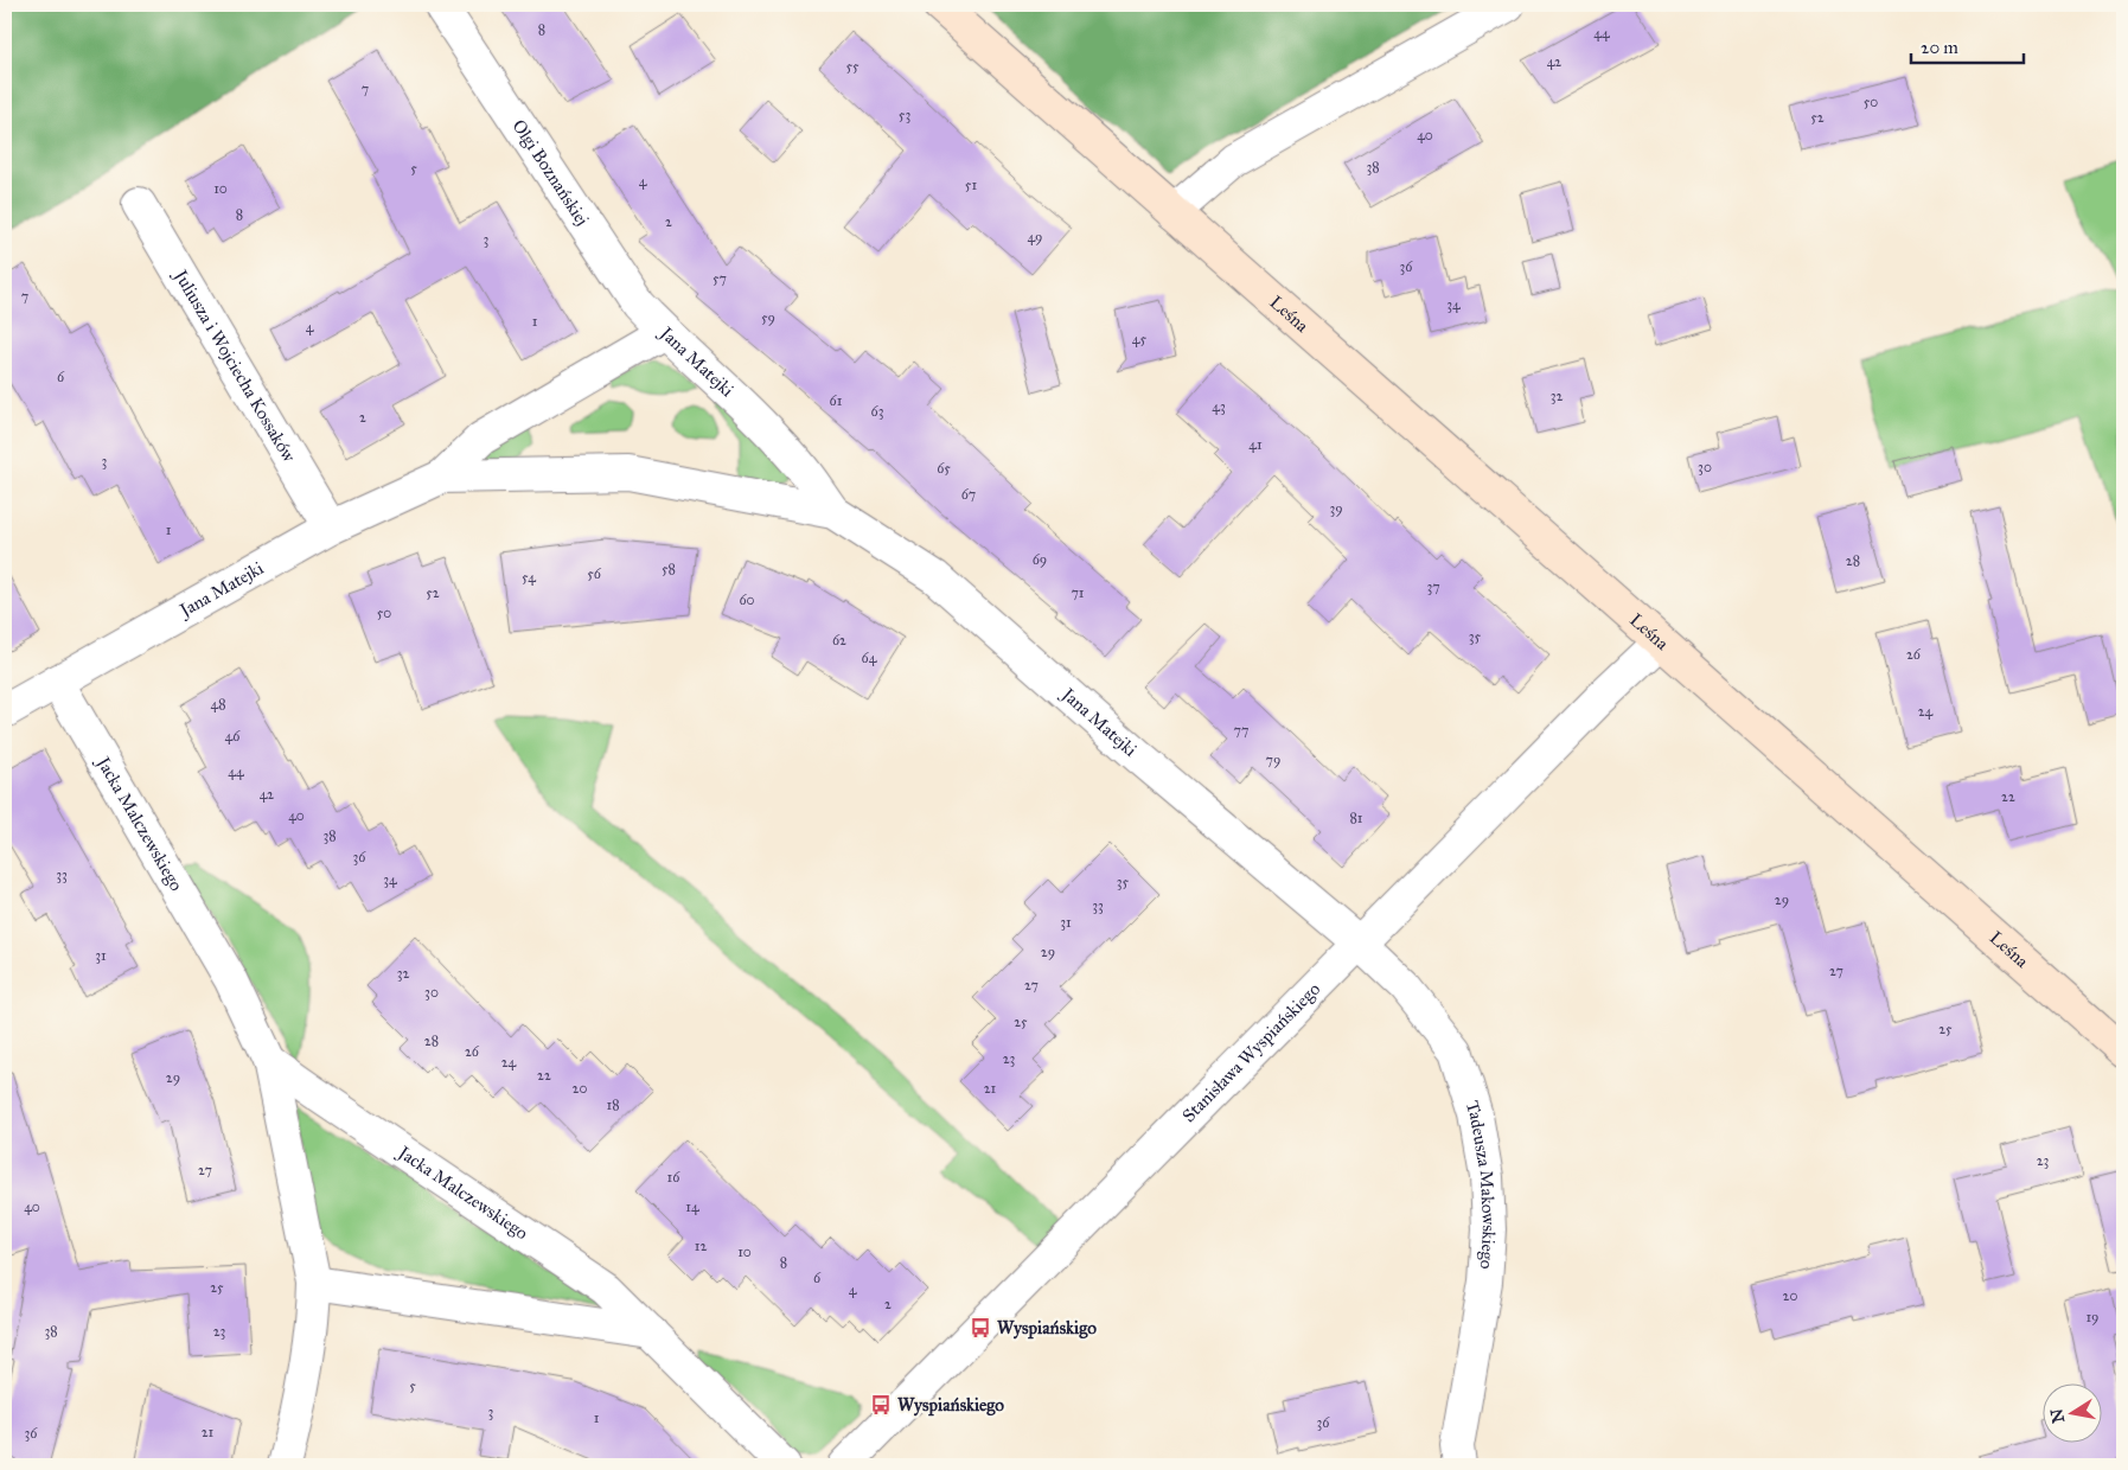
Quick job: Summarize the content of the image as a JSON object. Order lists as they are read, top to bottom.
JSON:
{
  "streets": {
    "street": [
      "Olgi Boznańskiej",
      "Leśna",
      "Juliusza i Wojciecha Kossaków",
      "Jana Matejki",
      "Jacka Malczewskiego",
      "Stanisława Wyspiańskiego",
      "Tadeusza Makowskiego"
    ]
  },
  "crossings": [
    ["Olgi Boznańskiej", "Jana Matejki"],
    ["Leśna", "Stanisława Wyspiańskiego"],
    ["Juliusza i Wojciecha Kossaków", "Jana Matejki"],
    ["Jana Matejki", "Jacka Malczewskiego"],
    ["Jana Matejki", "Stanisława Wyspiańskiego"],
    ["Jana Matejki", "Tadeusza Makowskiego"],
    ["Stanisława Wyspiańskiego", "Tadeusza Makowskiego"]
  ],
  "places": {
    "bus stop": ["Wyspiańskigo", "Wyspiańskiego"]
  },
  "house_numbers": [
    "8",
    "44",
    "42",
    "55",
    "7",
    "50",
    "53",
    "52",
    "40",
    "38",
    "5",
    "4",
    "51",
    "10",
    "8",
    "2",
    "49",
    "3",
    "36",
    "57",
    "7",
    "34",
    "59",
    "1",
    "4",
    "45",
    "6",
    "32",
    "61",
    "43",
    "63",
    "2",
    "41",
    "3",
    "30",
    "65",
    "67",
    "39",
    "1",
    "69",
    "28",
    "58",
    "56",
    "54",
    "37",
    "52",
    "71",
    "60",
    "50",
    "35",
    "62",
    "26",
    "64",
    "48",
    "24",
    "77",
    "46",
    "79",
    "44",
    "42",
    "22",
    "40",
    "81",
    "38",
    "36",
    "33",
    "34",
    "35",
    "29",
    "33",
    "31",
    "29",
    "31",
    "27",
    "32",
    "27",
    "30",
    "25",
    "25",
    "28",
    "26",
    "23",
    "24",
    "22",
    "29",
    "20",
    "21",
    "18",
    "23",
    "27",
    "16",
    "40",
    "14",
    "12",
    "10",
    "8",
    "6",
    "25",
    "4",
    "20",
    "2",
    "19",
    "38",
    "23",
    "5",
    "3",
    "1",
    "36",
    "21",
    "36"
  ],
  "scale_bar": "20 m",
  "north": "left"
}
